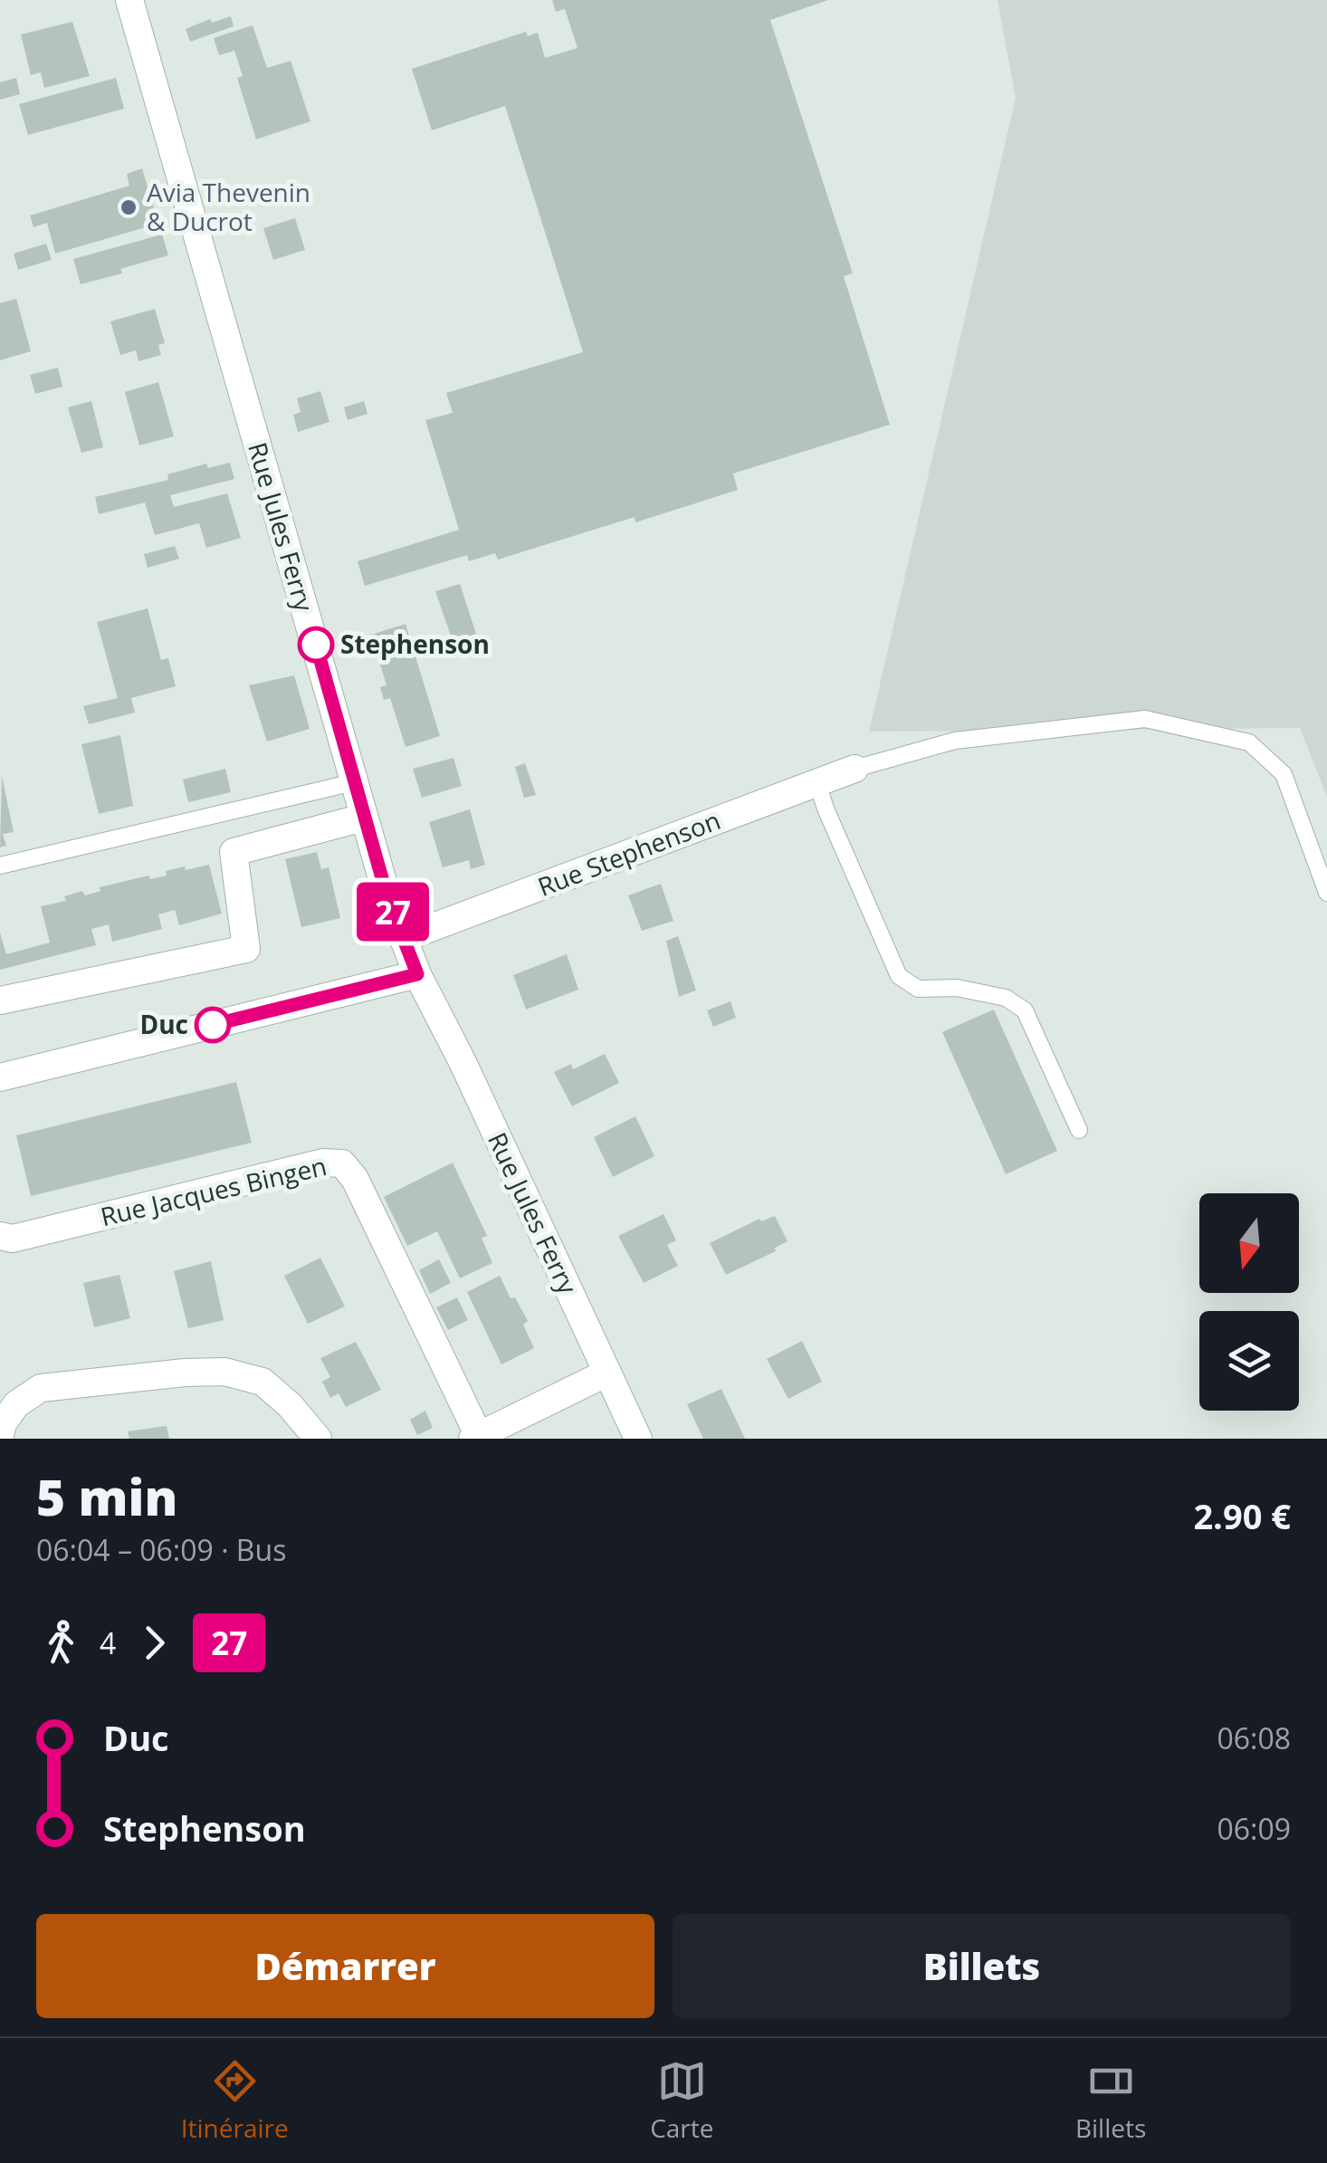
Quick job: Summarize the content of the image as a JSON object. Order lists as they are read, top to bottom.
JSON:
{
  "streets": {
    "street": ["Rue Jules Ferry", "Rue Stephenson", "Rue Jacques Bingen"]
  },
  "crossings": [
    ["Rue Jules Ferry", "Rue Stephenson"]
  ],
  "places": ["Avia Thevenin & Ducrot", "Stephenson", "Duc"],
  "lines": ["bus line 27"],
  "north": "bottom",
  "page": {
    "on_map": "27",
    "heading": ["5 min", "06:04 – 06:09 · Bus", "2.90 €"],
    "legs": ["4", "27"],
    "list": [
      {
        "name": "Duc",
        "value": "06:08"
      },
      {
        "name": "Stephenson",
        "value": "06:09"
      }
    ],
    "buttons": ["Démarrer", "Billets"],
    "tabs": ["Itinéraire", "Carte", "Billets"]
  }
}
